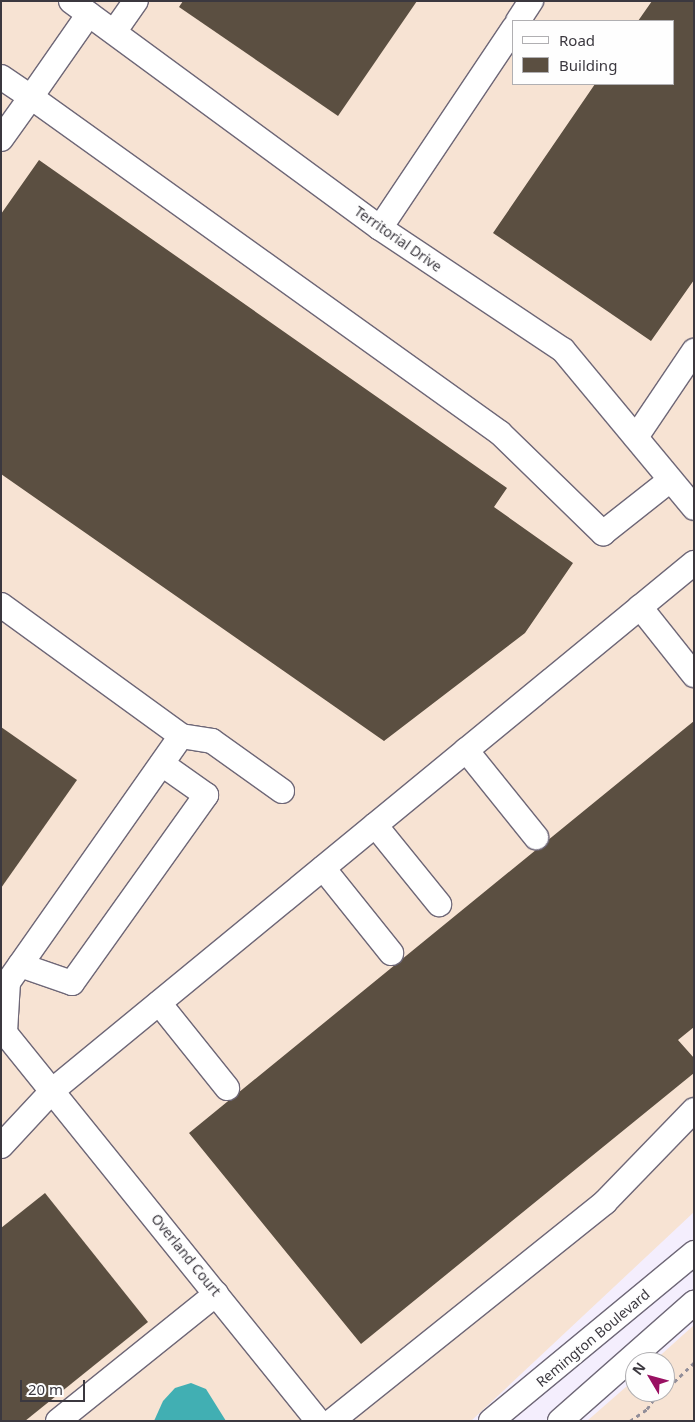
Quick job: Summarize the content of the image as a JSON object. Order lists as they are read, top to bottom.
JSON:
{
  "streets": {
    "street": ["Territorial Drive", "Overland Court", "Remington Boulevard"]
  },
  "legend": ["Road", "Building"],
  "scale_bar": "20 m",
  "north": "top left"
}
